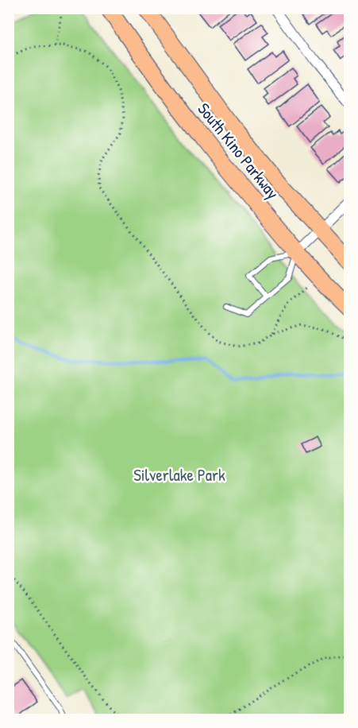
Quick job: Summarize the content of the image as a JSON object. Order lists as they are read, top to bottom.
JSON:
{
  "streets": {
    "main road": ["South Kino Parkway"]
  },
  "parks": ["Silverlake Park"]
}
